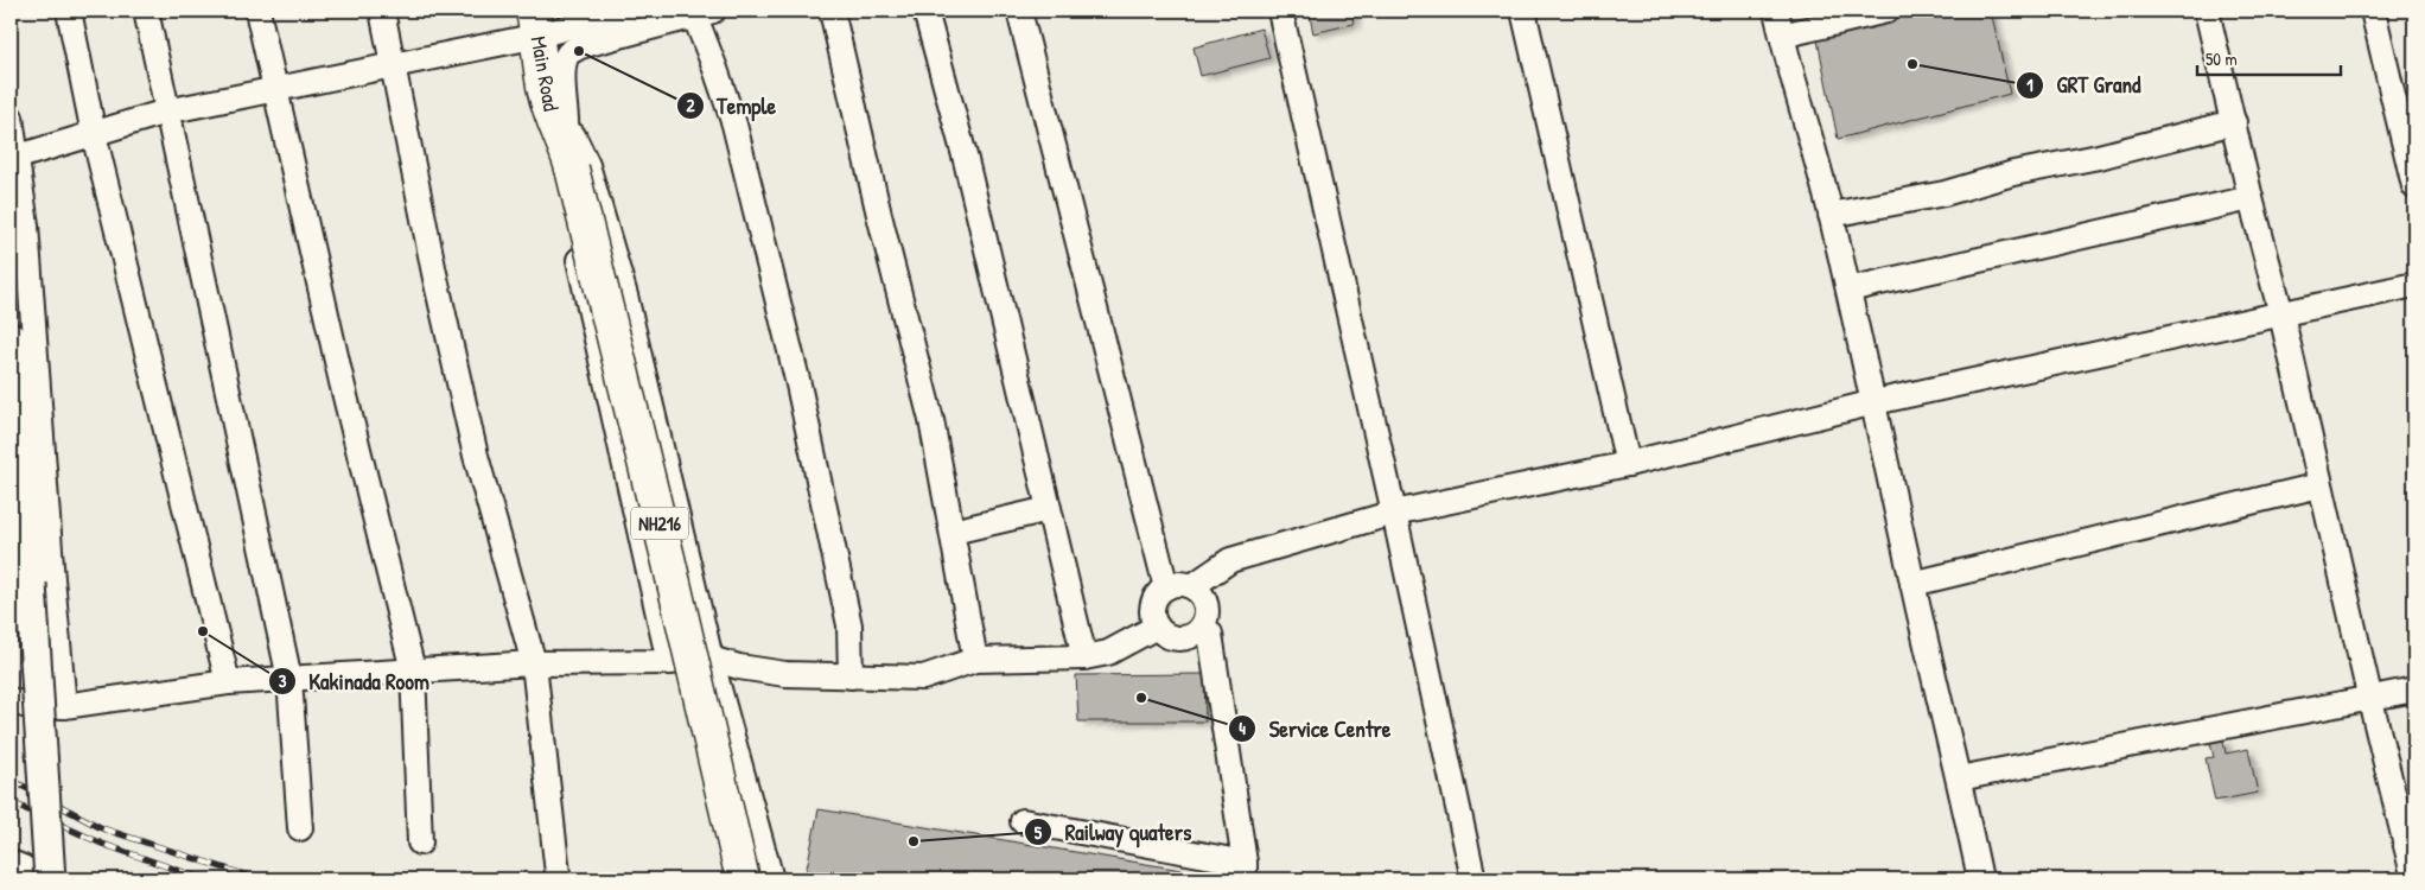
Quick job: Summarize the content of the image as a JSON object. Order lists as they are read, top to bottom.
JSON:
{
  "streets": {
    "highway": ["Main Road", "NH216"]
  },
  "crossings": [
    ["Main Road", "NH216"]
  ],
  "places": [
    "Temple",
    "GRT Grand",
    "Kakinada Room",
    "Service Centre",
    "Railway quaters"
  ],
  "scale_bar": "50 m"
}
